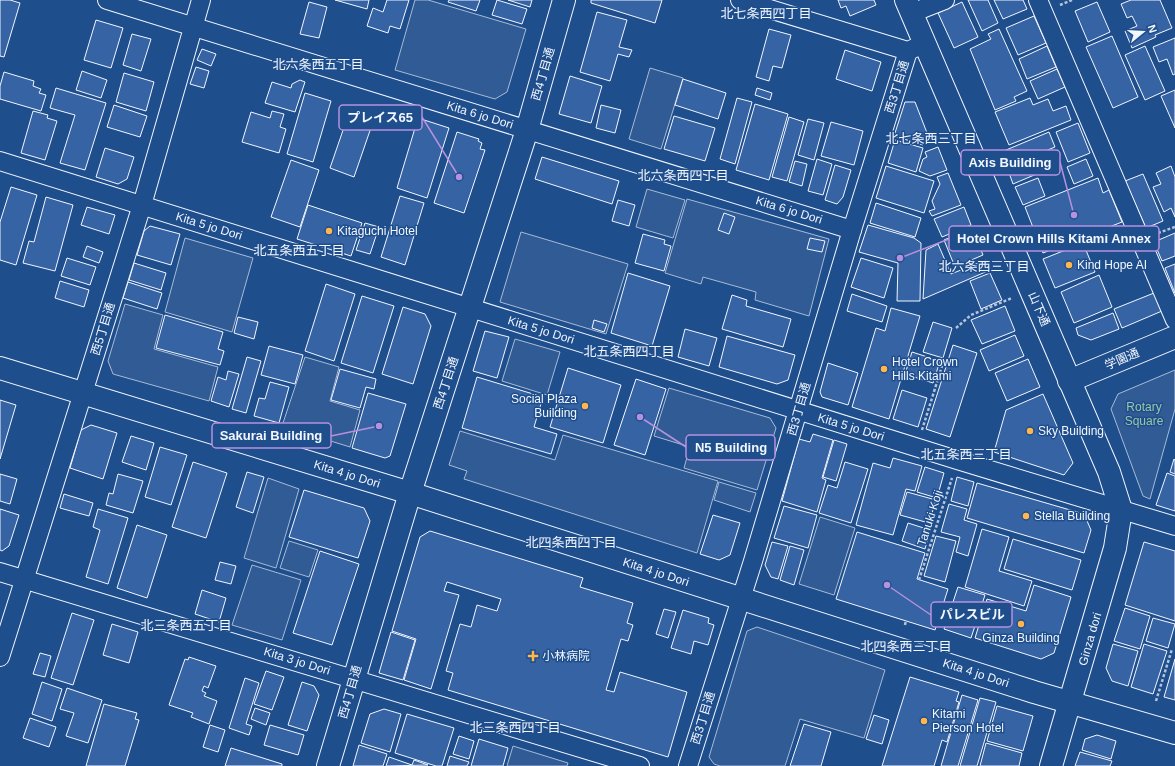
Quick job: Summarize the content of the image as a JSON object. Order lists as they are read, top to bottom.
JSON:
{
  "streets": {
    "street": [
      "西4丁目通",
      "西3丁目通",
      "Kita 6 jo Dori",
      "Kita 5 jo Dori",
      "山下通",
      "西5丁目通",
      "学園通",
      "Kita 4 jo Dori",
      "Ginza dori",
      "Kita 3 jo Dori"
    ],
    "path": ["Tanuki Koji"]
  },
  "crossings": [
    ["西4丁目通", "Kita 6 jo Dori"],
    ["西4丁目通", "Kita 5 jo Dori"],
    ["西4丁目通", "Kita 4 jo Dori"],
    ["西4丁目通", "Kita 3 jo Dori"],
    ["西3丁目通", "Kita 6 jo Dori"],
    ["西3丁目通", "Kita 5 jo Dori"],
    ["西3丁目通", "山下通"],
    ["西3丁目通", "Kita 4 jo Dori"],
    ["Kita 6 jo Dori", "西5丁目通"],
    ["Kita 5 jo Dori", "山下通"],
    ["Kita 5 jo Dori", "西5丁目通"],
    ["Kita 5 jo Dori", "Tanuki Koji"],
    ["Kita 5 jo Dori", "Ginza dori"],
    ["山下通", "学園通"],
    ["山下通", "Ginza dori"],
    ["西5丁目通", "Kita 4 jo Dori"],
    ["西5丁目通", "Kita 3 jo Dori"],
    ["Kita 4 jo Dori", "Ginza dori"]
  ],
  "districts": [
    "北七条西四丁目",
    "北六条西五丁目",
    "北七条西三丁目",
    "北六条西四丁目",
    "北五条西五丁目",
    "北六条西三丁目",
    "北五条西四丁目",
    "北五条西三丁目",
    "北四条西四丁目",
    "北三条西五丁目",
    "北四条西三丁目",
    "北三条西四丁目"
  ],
  "parks": ["Rotary Square"],
  "places": {
    "other": [
      "プレイス65",
      "Axis Building",
      "Kitaguchi Hotel",
      "Hotel Crown Hills Kitami Annex",
      "Kind Hope AI",
      "Hotel Crown Hills Kitami",
      "Social Plaza Building",
      "N5 Building",
      "Sakurai Building",
      "Sky Building",
      "Stella Building",
      "パレスビル",
      "Ginza Building",
      "Kitami Pierson Hotel"
    ],
    "health": ["小林病院"]
  },
  "north": "right"
}
